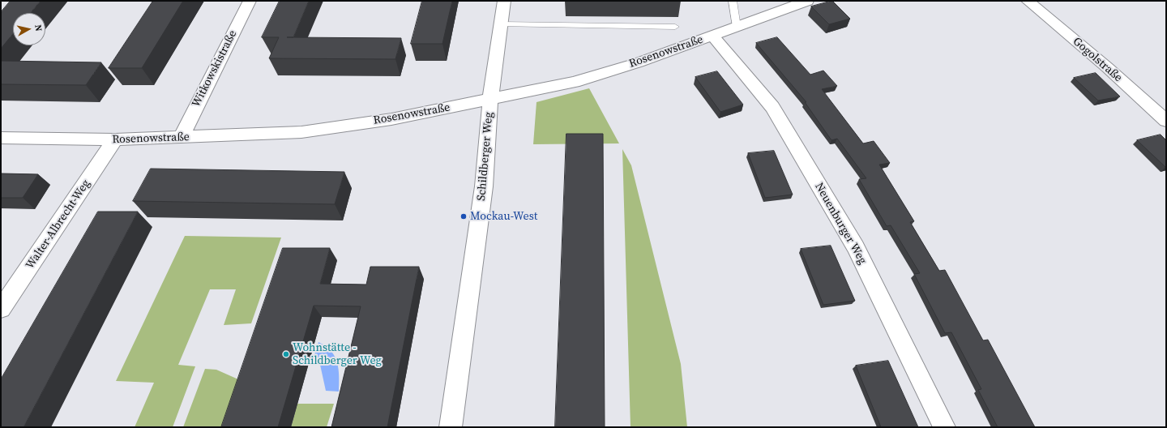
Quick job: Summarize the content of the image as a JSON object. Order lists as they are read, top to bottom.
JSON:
{
  "streets": {
    "street": [
      "Rosenowstraße",
      "Gogolstraße",
      "Witkowskistraße",
      "Schildberger Weg",
      "Neuenburger Weg",
      "Walter-Albrecht-Weg"
    ]
  },
  "crossings": [
    ["Rosenowstraße", "Witkowskistraße"],
    ["Rosenowstraße", "Schildberger Weg"],
    ["Rosenowstraße", "Neuenburger Weg"],
    ["Rosenowstraße", "Walter-Albrecht-Weg"]
  ],
  "places": ["Mockau-West", "Wohnstätte - Schildberger Weg"],
  "north": "right"
}
